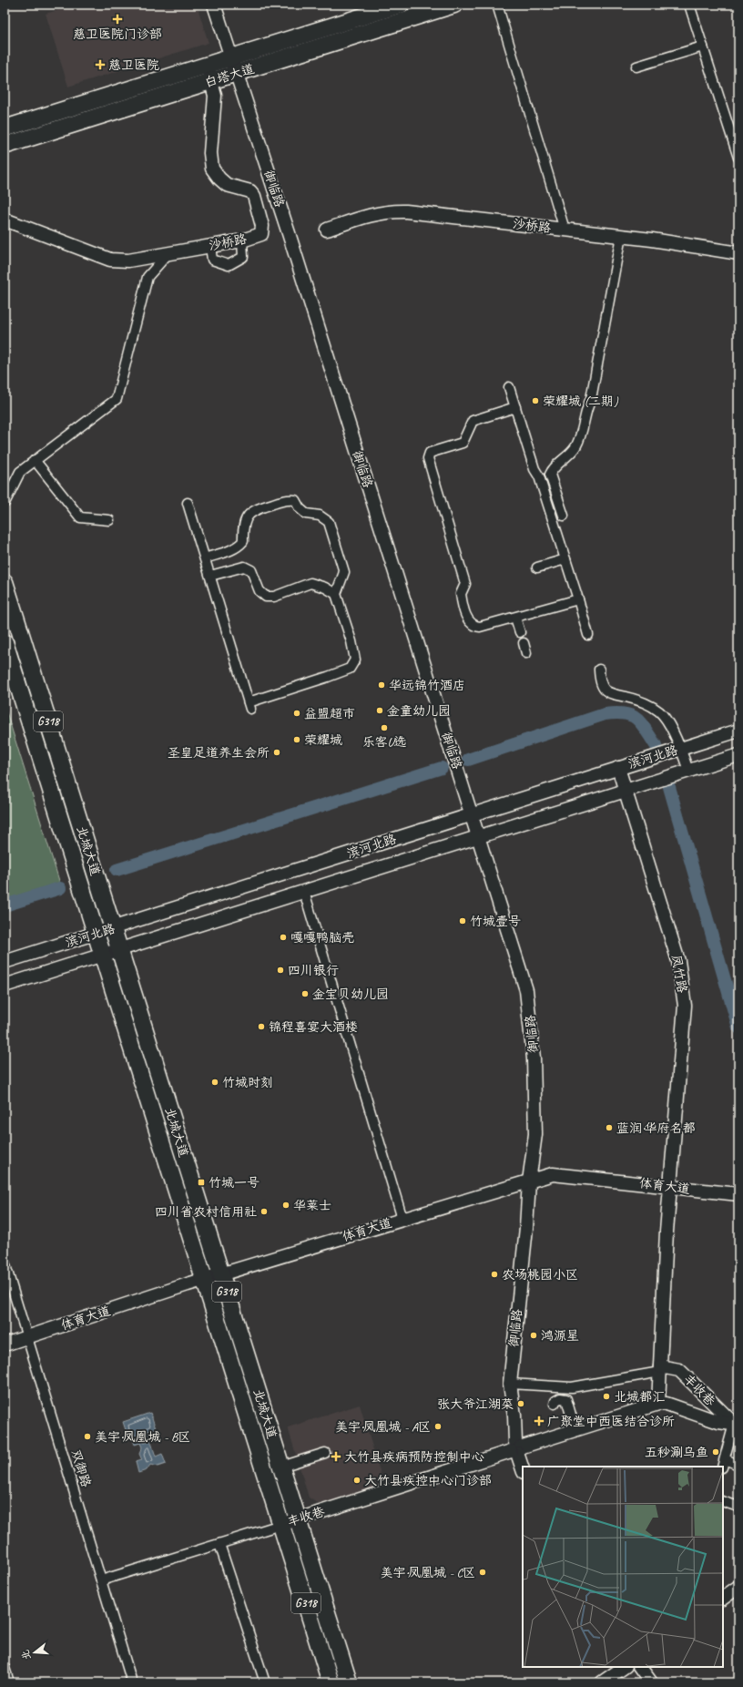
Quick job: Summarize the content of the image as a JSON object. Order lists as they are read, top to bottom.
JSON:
{
  "streets": {
    "highway": ["白塔大道", "G318", "北城大道"],
    "street": [
      "御临路",
      "沙桥路",
      "滨河北路",
      "凤竹路",
      "体育大道",
      "丰收巷",
      "双御路"
    ]
  },
  "crossings": [
    ["白塔大道", "御临路"],
    ["白塔大道", "沙桥路"],
    ["御临路", "滨河北路"],
    ["御临路", "体育大道"],
    ["御临路", "丰收巷"],
    ["滨河北路", "北城大道"],
    ["滨河北路", "凤竹路"],
    ["北城大道", "体育大道"],
    ["北城大道", "丰收巷"],
    ["凤竹路", "体育大道"],
    ["凤竹路", "丰收巷"],
    ["体育大道", "双御路"],
    ["丰收巷", "双御路"]
  ],
  "places": {
    "health": [
      "慈卫医院门诊部",
      "慈卫医院",
      "广聚堂中西医结合诊所",
      "大竹县疾病预防控制中心"
    ],
    "other": [
      "荣耀城 (二期)",
      "华远锦竹酒店",
      "金童幼儿园",
      "益盟超市",
      "乐客U选",
      "荣耀城",
      "圣皇足道养生会所",
      "竹城壹号",
      "嘎嘎鸭脑壳",
      "四川银行",
      "金宝贝幼儿园",
      "锦程喜宴大酒楼",
      "竹城时刻",
      "蓝润•华府名都",
      "华莱士",
      "四川省农村信用社",
      "农场桃园小区",
      "鸿源星",
      "北城都汇",
      "张大爷江湖菜",
      "美宇•凤凰城 - A区",
      "美宇•凤凰城 - B区",
      "五秒涮乌鱼",
      "大竹县疾控中心门诊部",
      "美宇•凤凰城 - C区"
    ],
    "transit": ["竹城一号"]
  },
  "north": "left"
}
